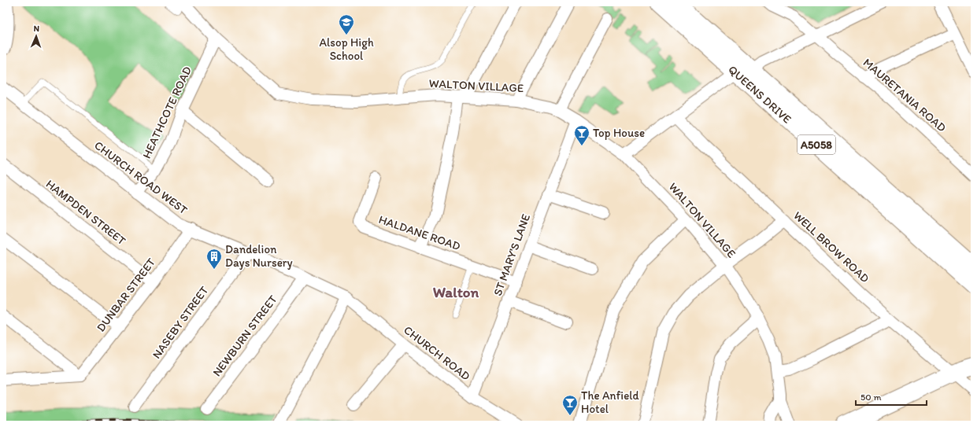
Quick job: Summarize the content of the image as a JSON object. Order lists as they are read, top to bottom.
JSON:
{
  "streets": {
    "highway": ["QUEENS DRIVE", "A5058"],
    "street": [
      "WALTON VILLAGE",
      "MAURETANIA ROAD",
      "HEATHCOTE ROAD",
      "CHURCH ROAD WEST",
      "HAMPDEN STREET",
      "HALDANE ROAD",
      "WELL BROW ROAD",
      "ST MARY'S LANE",
      "DUNBAR STREET",
      "NASEBY STREET",
      "NEWBURN STREET",
      "CHURCH ROAD"
    ]
  },
  "crossings": [
    ["WALTON VILLAGE", "HEATHCOTE ROAD"],
    ["WALTON VILLAGE", "ST MARY'S LANE"],
    ["HEATHCOTE ROAD", "CHURCH ROAD WEST"],
    ["CHURCH ROAD WEST", "DUNBAR STREET"],
    ["CHURCH ROAD WEST", "NASEBY STREET"],
    ["CHURCH ROAD WEST", "NEWBURN STREET"],
    ["CHURCH ROAD WEST", "CHURCH ROAD"],
    ["HAMPDEN STREET", "DUNBAR STREET"],
    ["HALDANE ROAD", "ST MARY'S LANE"],
    ["ST MARY'S LANE", "CHURCH ROAD"]
  ],
  "districts": ["Walton"],
  "places": {
    "school or university": ["Alsop High School"],
    "bar": ["Top House", "The Anfield Hotel"],
    "building": ["Dandelion Days Nursery"]
  },
  "scale_bar": "50 m",
  "north": "top"
}
